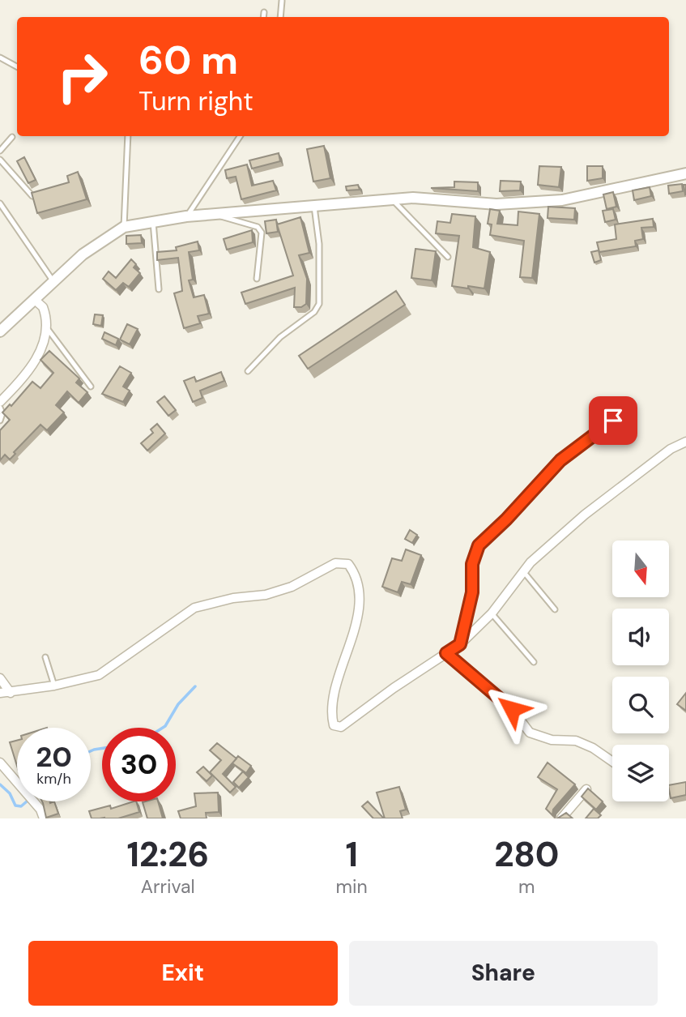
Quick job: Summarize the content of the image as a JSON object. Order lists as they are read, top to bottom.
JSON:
{
  "north": "bottom",
  "page": {
    "turn": ["60 m", "Turn right"],
    "speed": "20 km/h",
    "limit": "30",
    "eta": [
      "12:26",
      "Arrival",
      "1",
      "min",
      "280",
      "m"
    ],
    "buttons": ["Exit", "Share"]
  }
}
